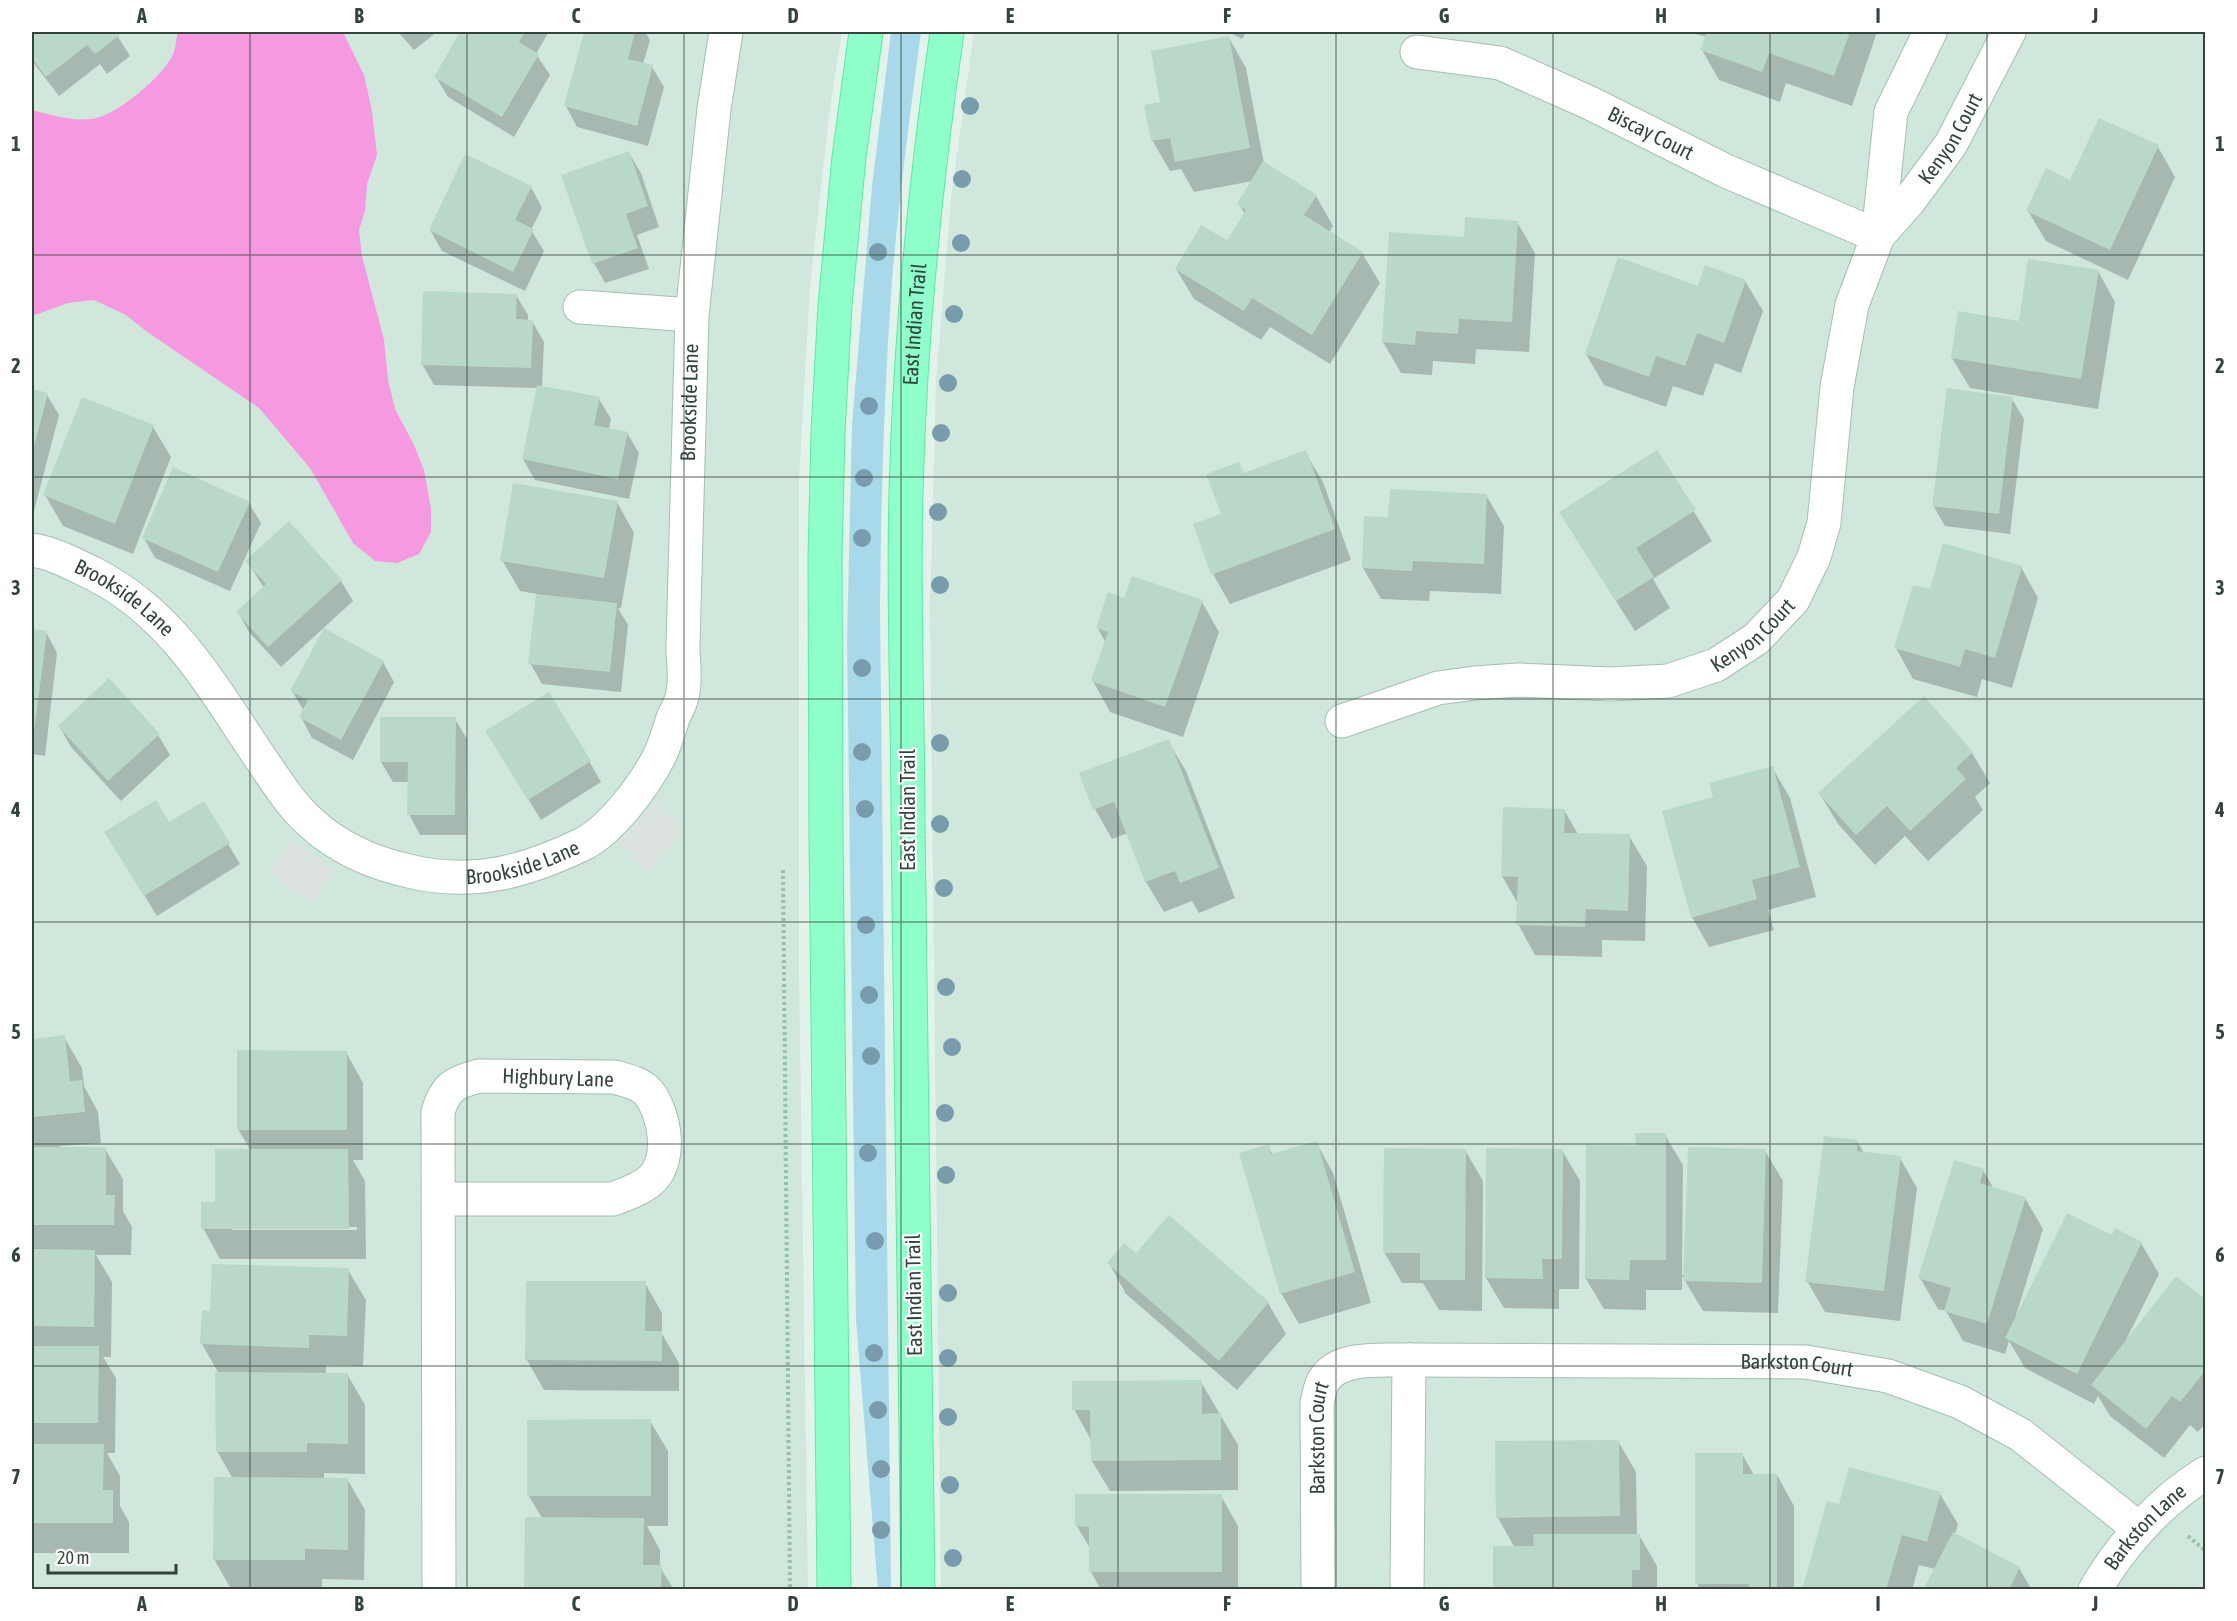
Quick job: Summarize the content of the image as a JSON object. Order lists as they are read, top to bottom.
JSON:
{
  "streets": {
    "main road": ["East Indian Trail"],
    "street": [
      "Biscay Court",
      "Kenyon Court",
      "Brookside Lane",
      "Highbury Lane",
      "Barkston Court",
      "Barkston Lane"
    ]
  },
  "crossings": [
    ["Biscay Court", "Kenyon Court"],
    ["Barkston Court", "Barkston Lane"]
  ],
  "scale_bar": "20 m",
  "grid": {
    "columns": [
      "A",
      "B",
      "C",
      "D",
      "E",
      "F",
      "G",
      "H",
      "I",
      "J"
    ],
    "rows": [
      "1",
      "2",
      "3",
      "4",
      "5",
      "6",
      "7"
    ]
  }
}
